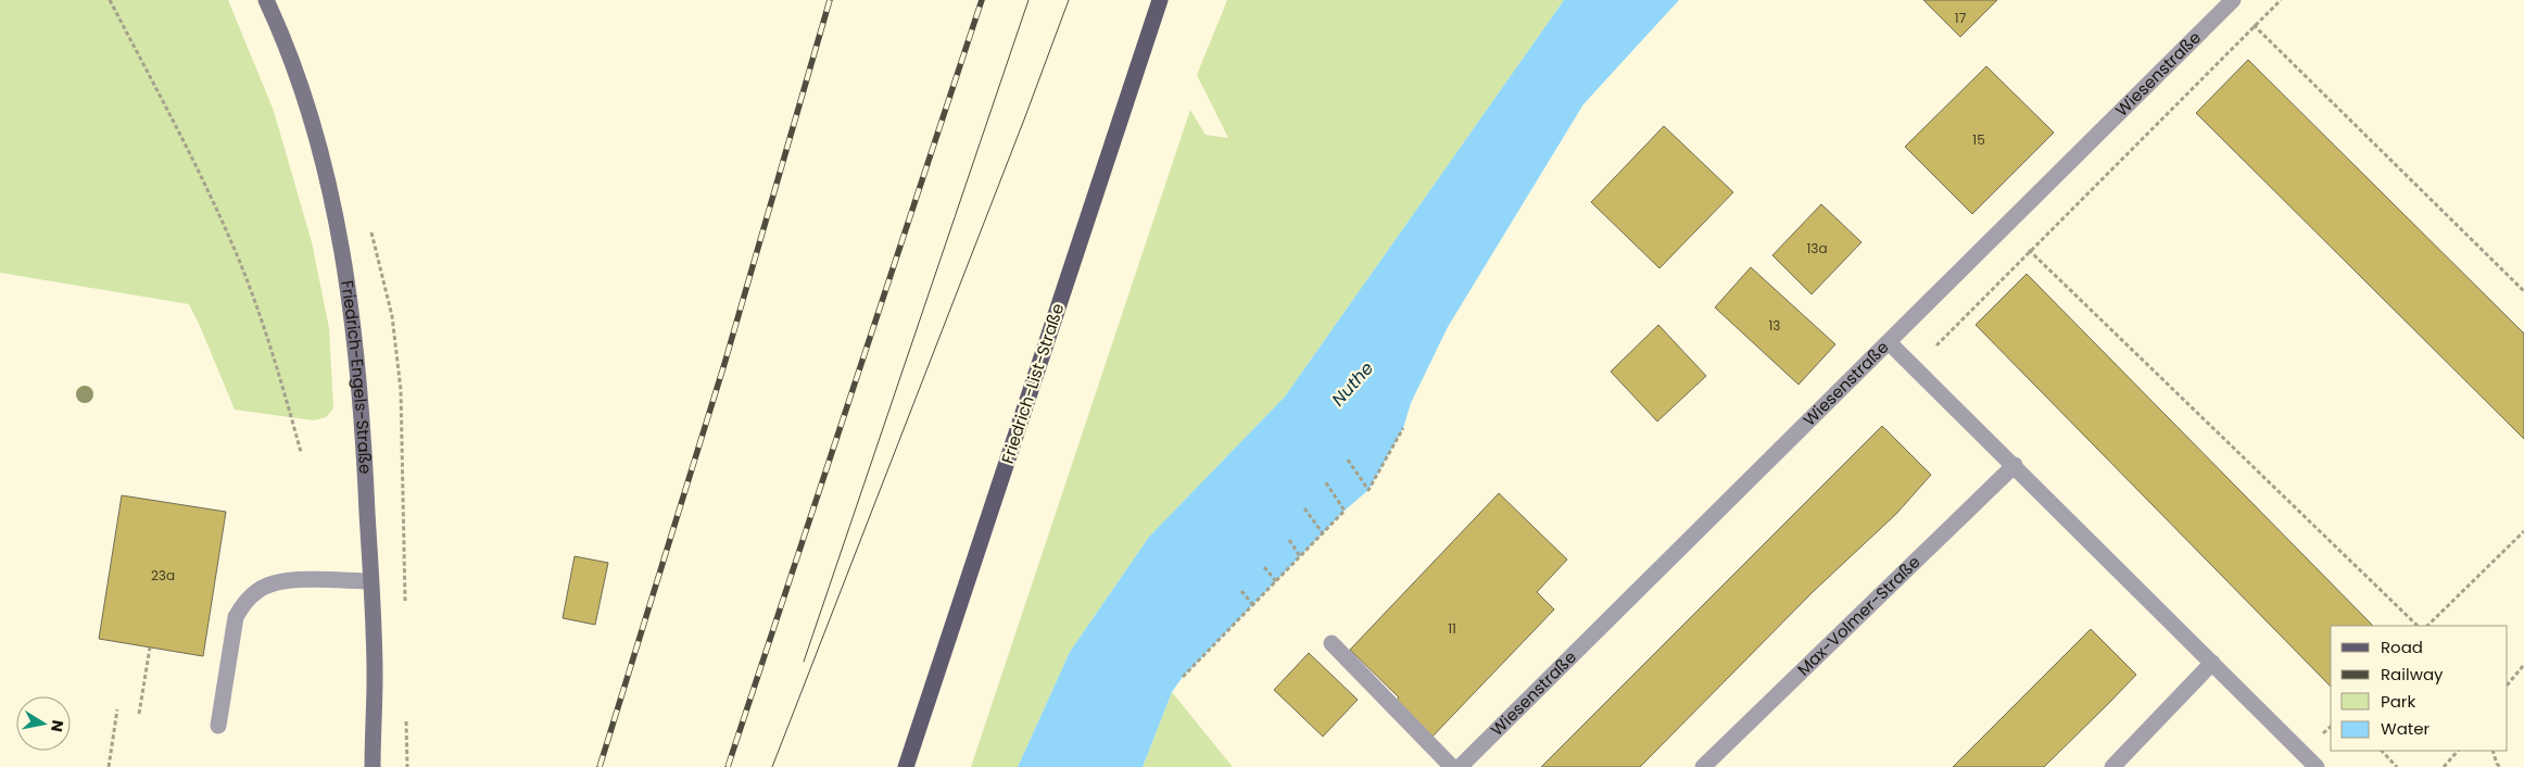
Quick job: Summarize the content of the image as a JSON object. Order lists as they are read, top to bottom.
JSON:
{
  "streets": {
    "main road": ["Friedrich-List-Straße"],
    "street": ["Wiesenstraße", "Friedrich-Engels-Straße", "Max-Volmer-Straße"]
  },
  "water": ["Nuthe"],
  "house_numbers": [
    "17",
    "15",
    "13a",
    "13",
    "23a",
    "11"
  ],
  "legend": [
    "Road",
    "Railway",
    "Park",
    "Water"
  ],
  "north": "right"
}
